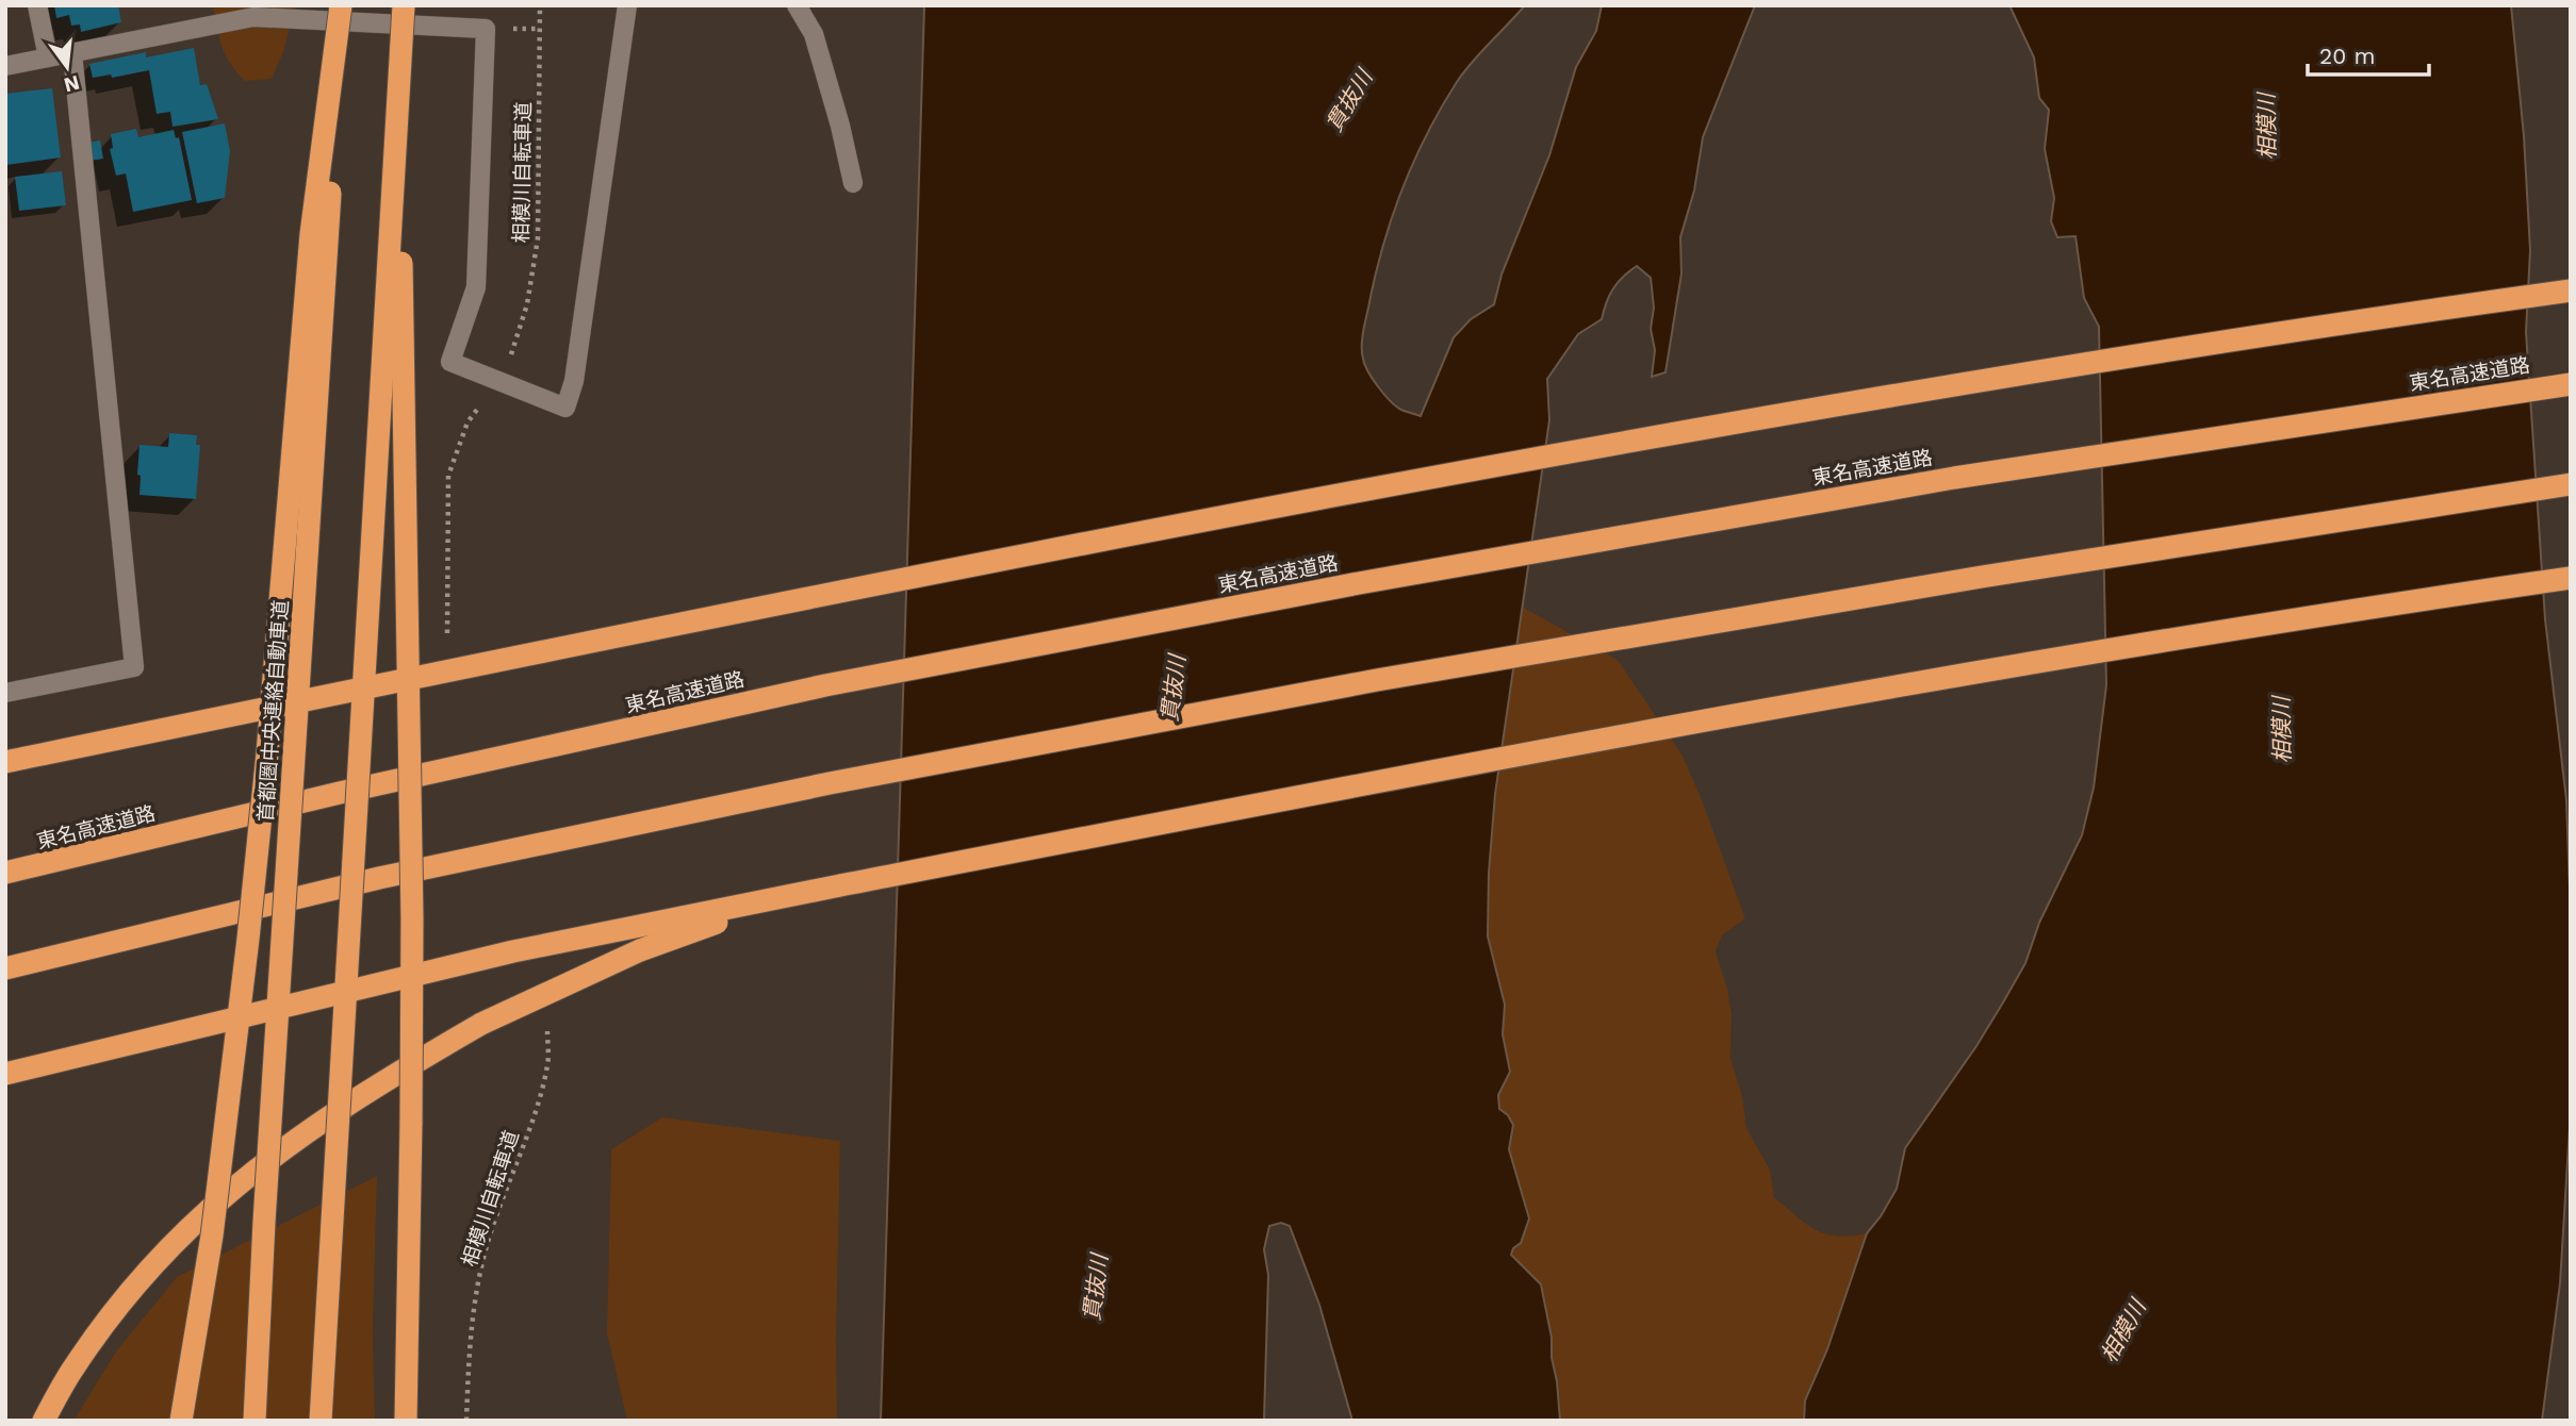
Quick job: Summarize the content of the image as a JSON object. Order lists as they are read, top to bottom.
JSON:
{
  "streets": {
    "highway": ["東名高速道路", "首都圏中央連絡自動車道"],
    "path": ["相模川自転車道"]
  },
  "water": ["貫抜川", "相模川"],
  "scale_bar": "20 m",
  "north": "bottom"
}
